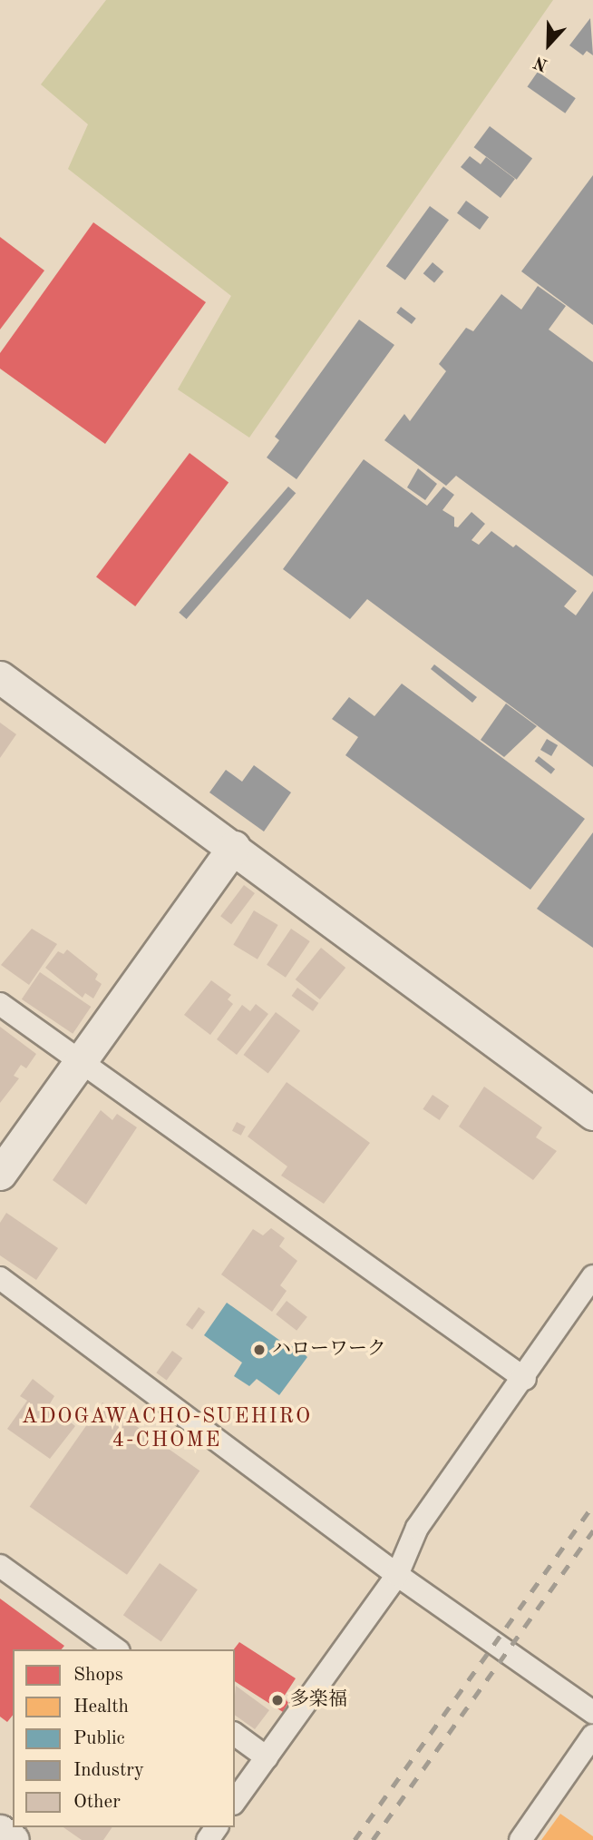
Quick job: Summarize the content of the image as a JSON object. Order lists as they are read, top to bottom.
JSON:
{
  "districts": ["ADOGAWACHO-SUEHIRO 4-CHOME"],
  "places": ["ハローワーク", "多楽福"],
  "legend": [
    "Shops",
    "Health",
    "Public",
    "Industry",
    "Other"
  ],
  "north": "bottom"
}
